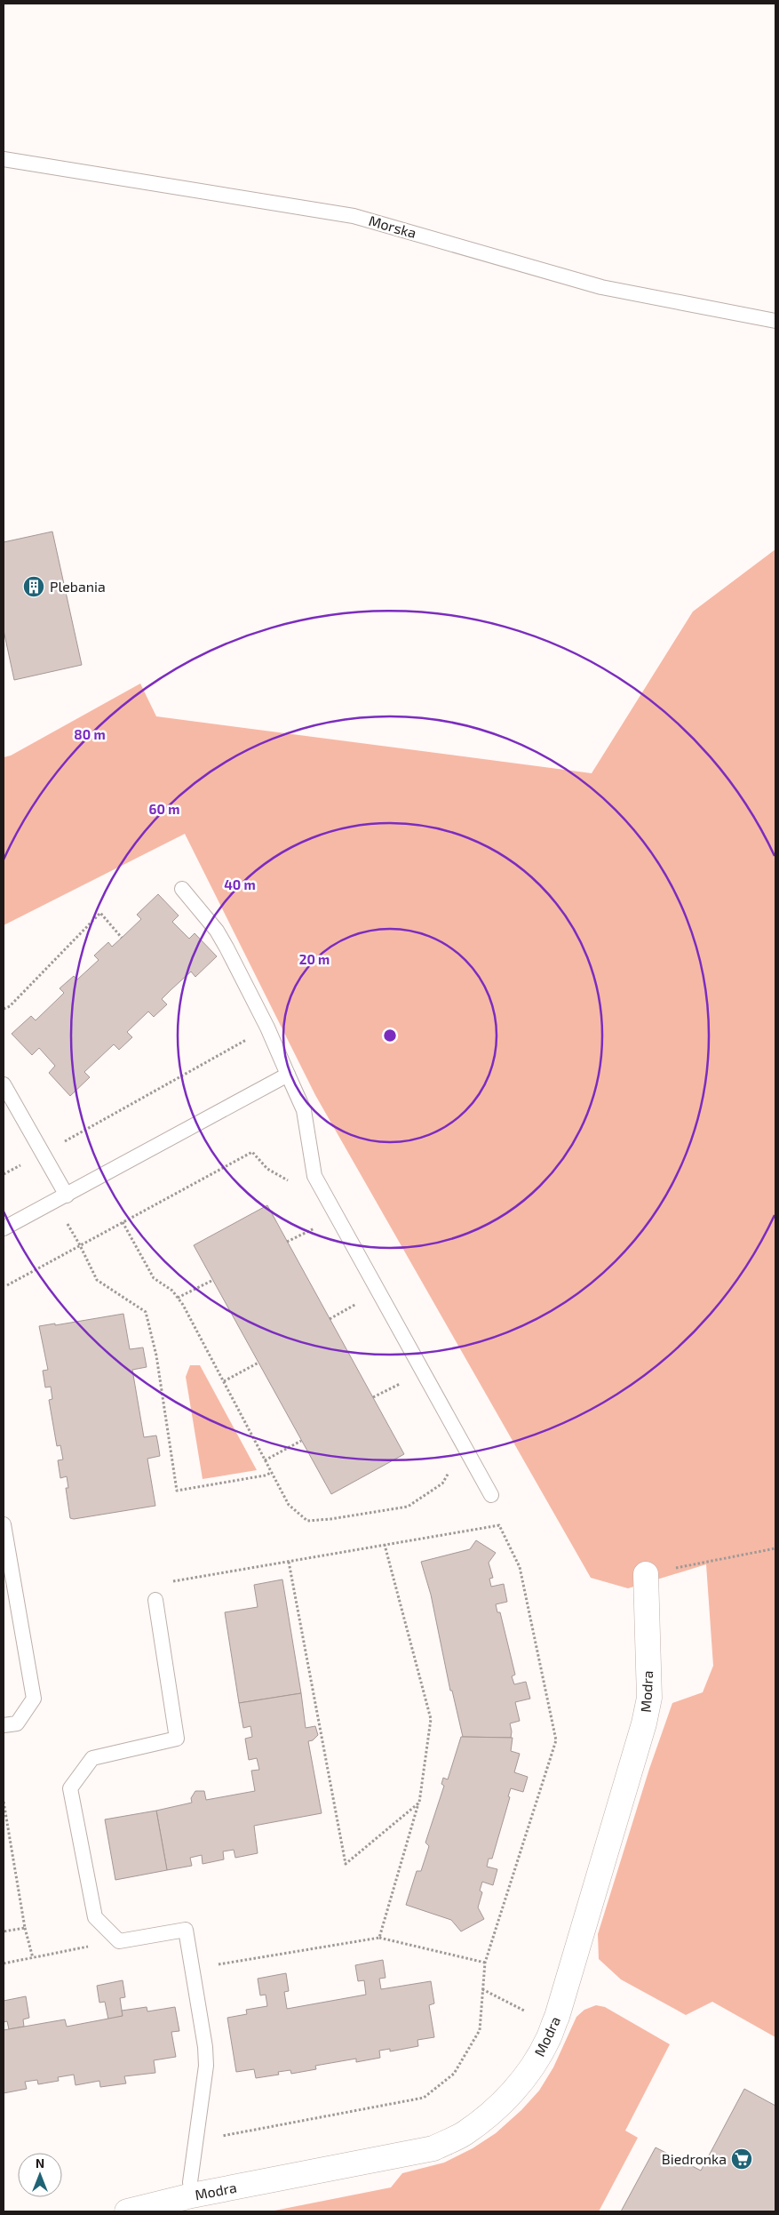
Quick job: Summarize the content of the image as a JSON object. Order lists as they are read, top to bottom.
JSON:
{
  "streets": {
    "street": ["Modra"],
    "lane": ["Morska"]
  },
  "places": {
    "building": ["Plebania"],
    "supermarket": ["Biedronka"]
  },
  "north": "top",
  "rings": [
    "80 m",
    "60 m",
    "40 m",
    "20 m"
  ]
}
